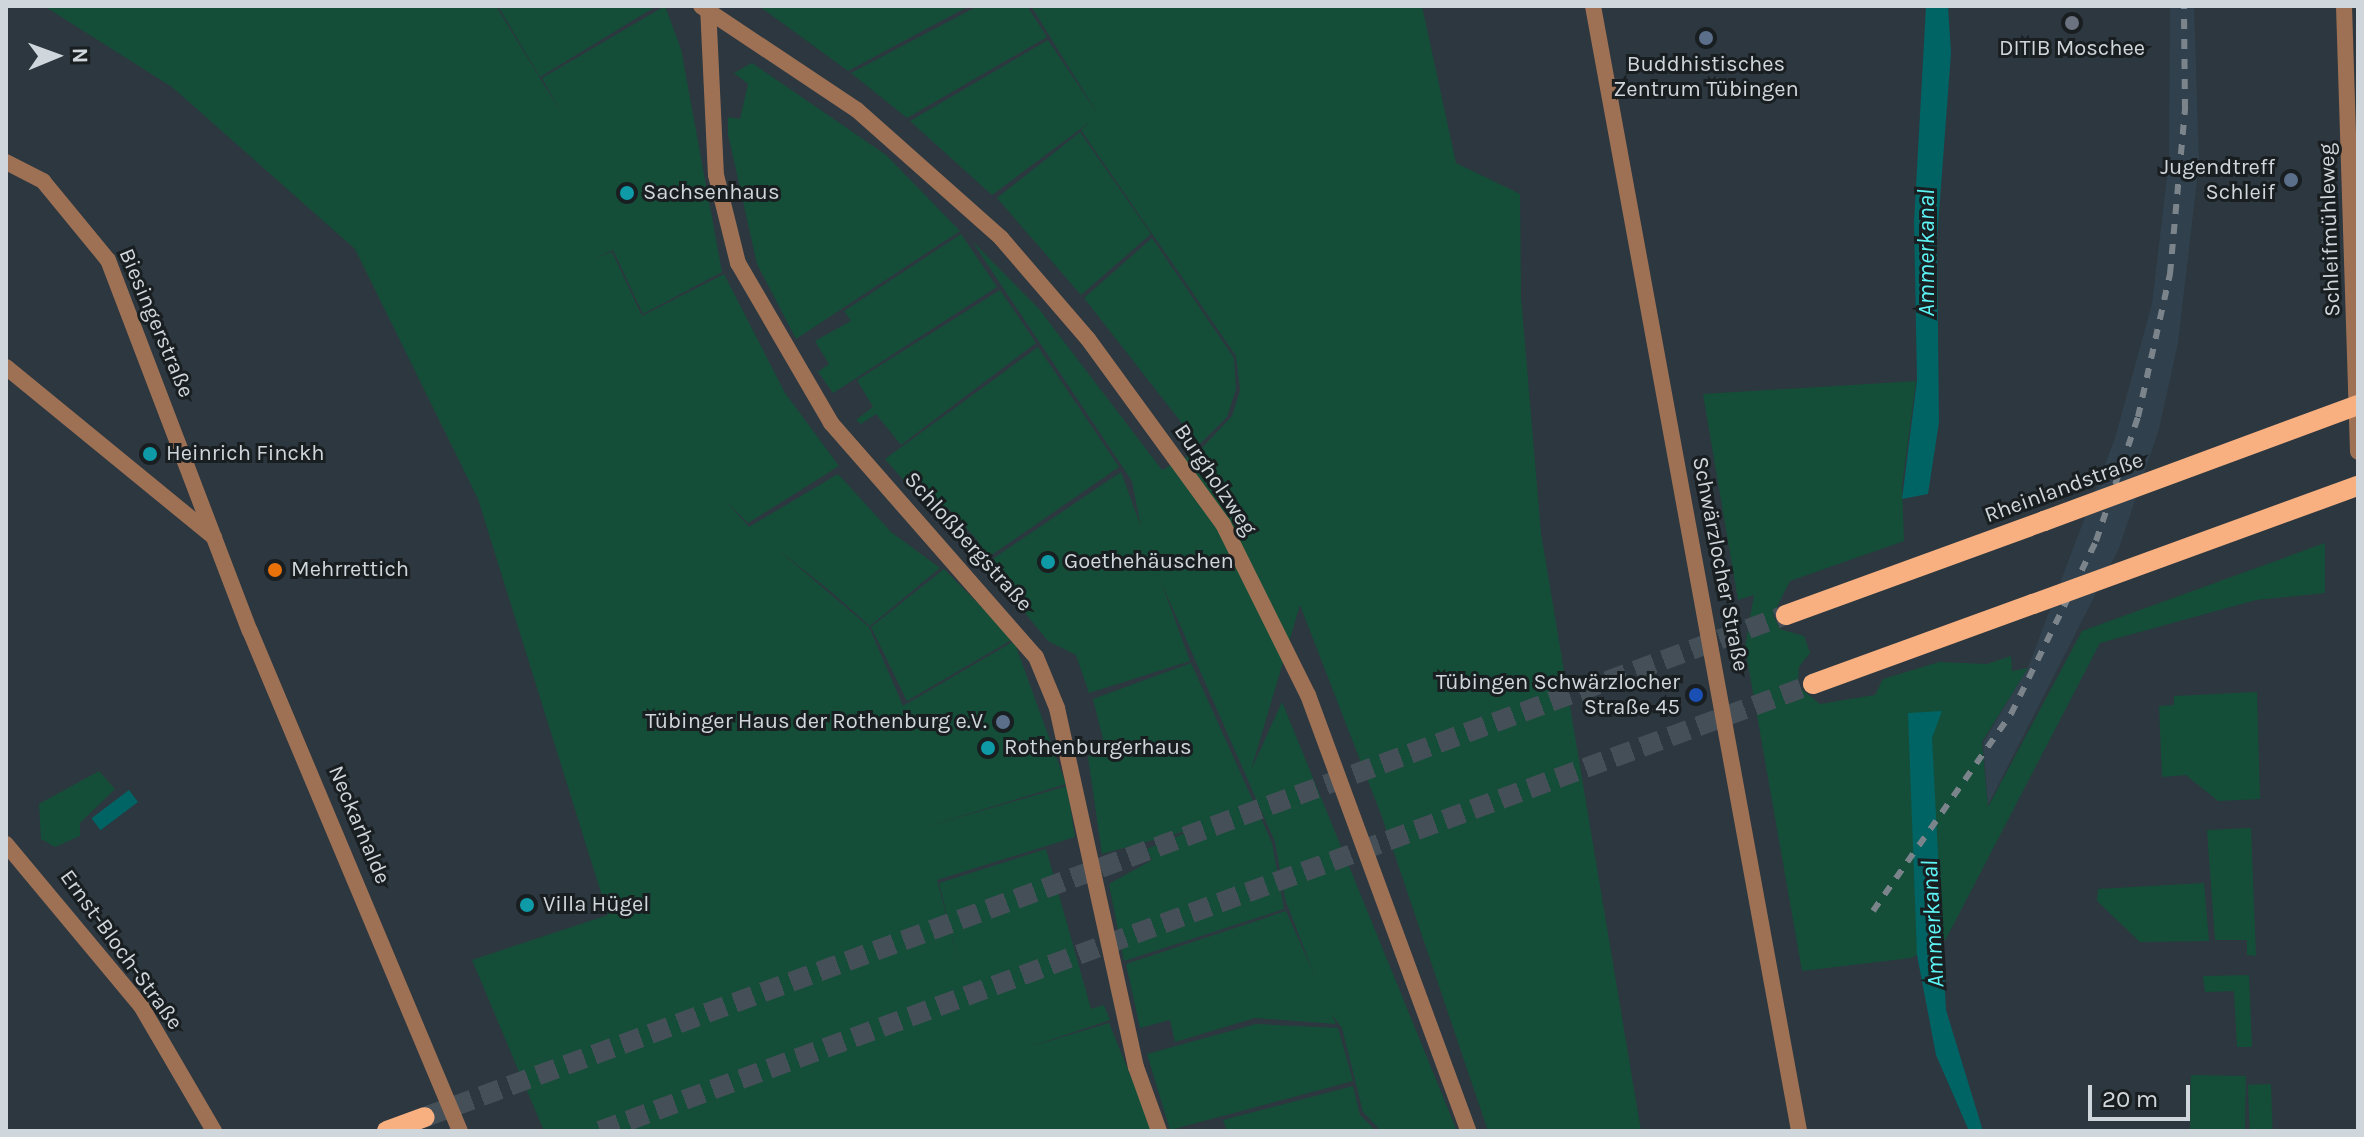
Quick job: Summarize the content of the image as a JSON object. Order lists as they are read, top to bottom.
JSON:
{
  "streets": {
    "main road": ["Rheinlandstraße"],
    "street": [
      "Schleifmühleweg",
      "Biesingerstraße",
      "Burgholzweg",
      "Schloßbergstraße",
      "Schwärzlocher Straße",
      "Neckarhalde",
      "Ernst-Bloch-Straße"
    ]
  },
  "crossings": [
    ["Biesingerstraße", "Neckarhalde"],
    ["Burgholzweg", "Schloßbergstraße"]
  ],
  "water": ["Ammerkanal"],
  "places": [
    "DITIB Moschee",
    "Buddhistisches Zentrum Tübingen",
    "Jugendtreff Schleif",
    "Sachsenhaus",
    "Heinrich Finckh",
    "Goethehäuschen",
    "Mehrrettich",
    "Tübingen Schwärzlocher Straße 45",
    "Tübinger Haus der Rothenburg e.V.",
    "Rothenburgerhaus",
    "Villa Hügel"
  ],
  "scale_bar": "20 m",
  "north": "right"
}
